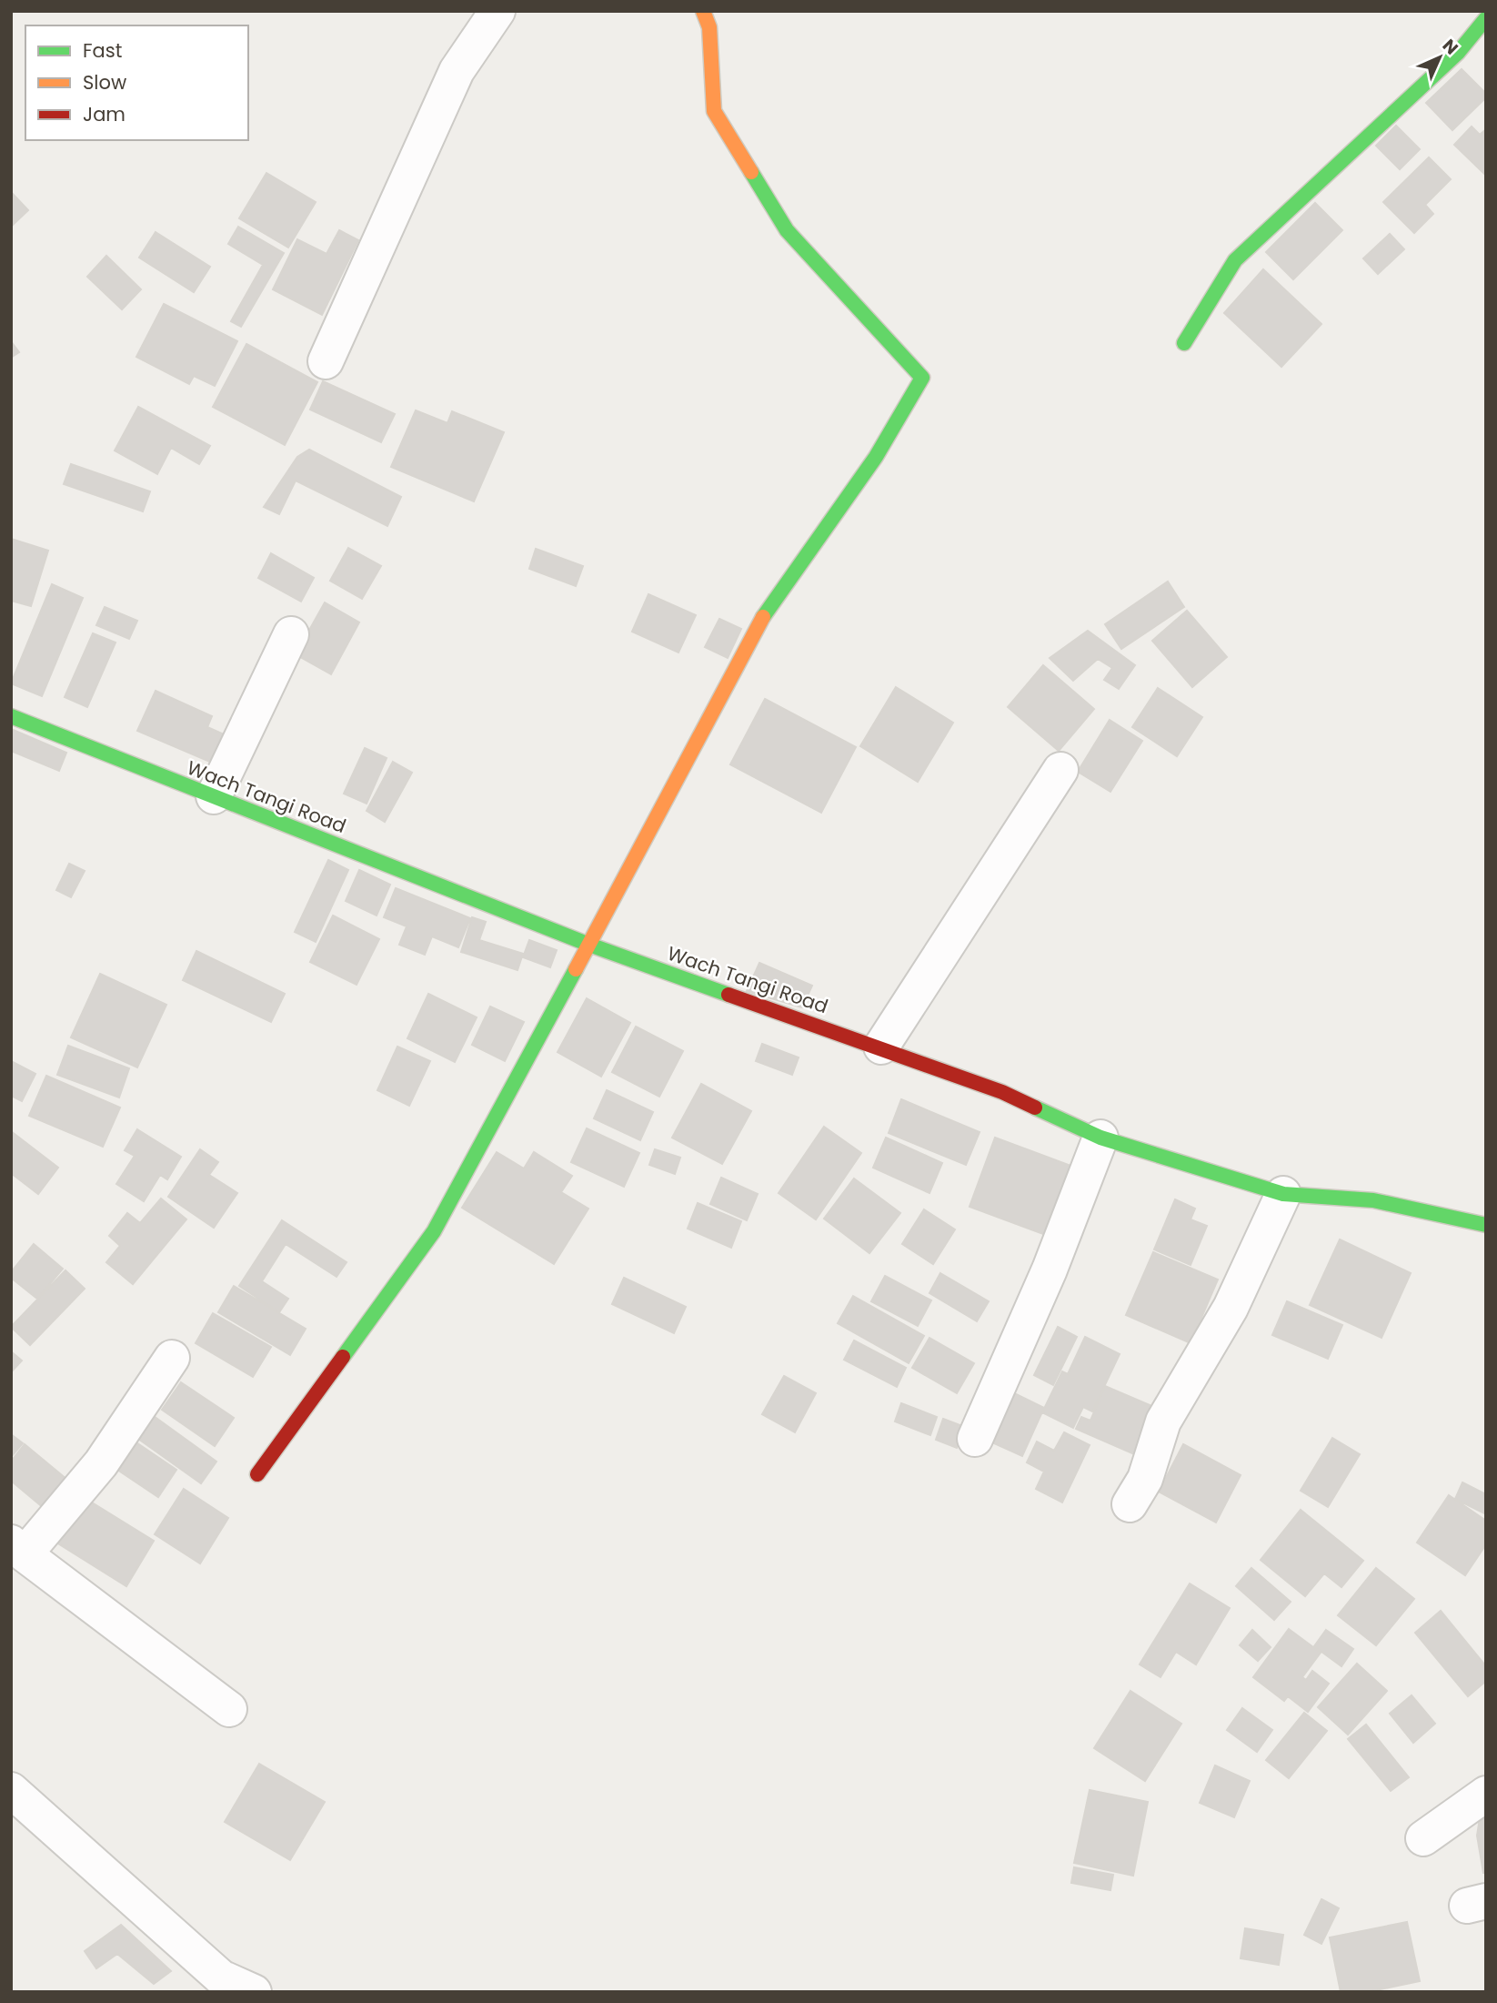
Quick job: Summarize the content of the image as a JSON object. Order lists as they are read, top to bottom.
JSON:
{
  "streets": {
    "street": ["Wach Tangi Road"]
  },
  "legend": ["Fast", "Slow", "Jam"],
  "north": "top right"
}
